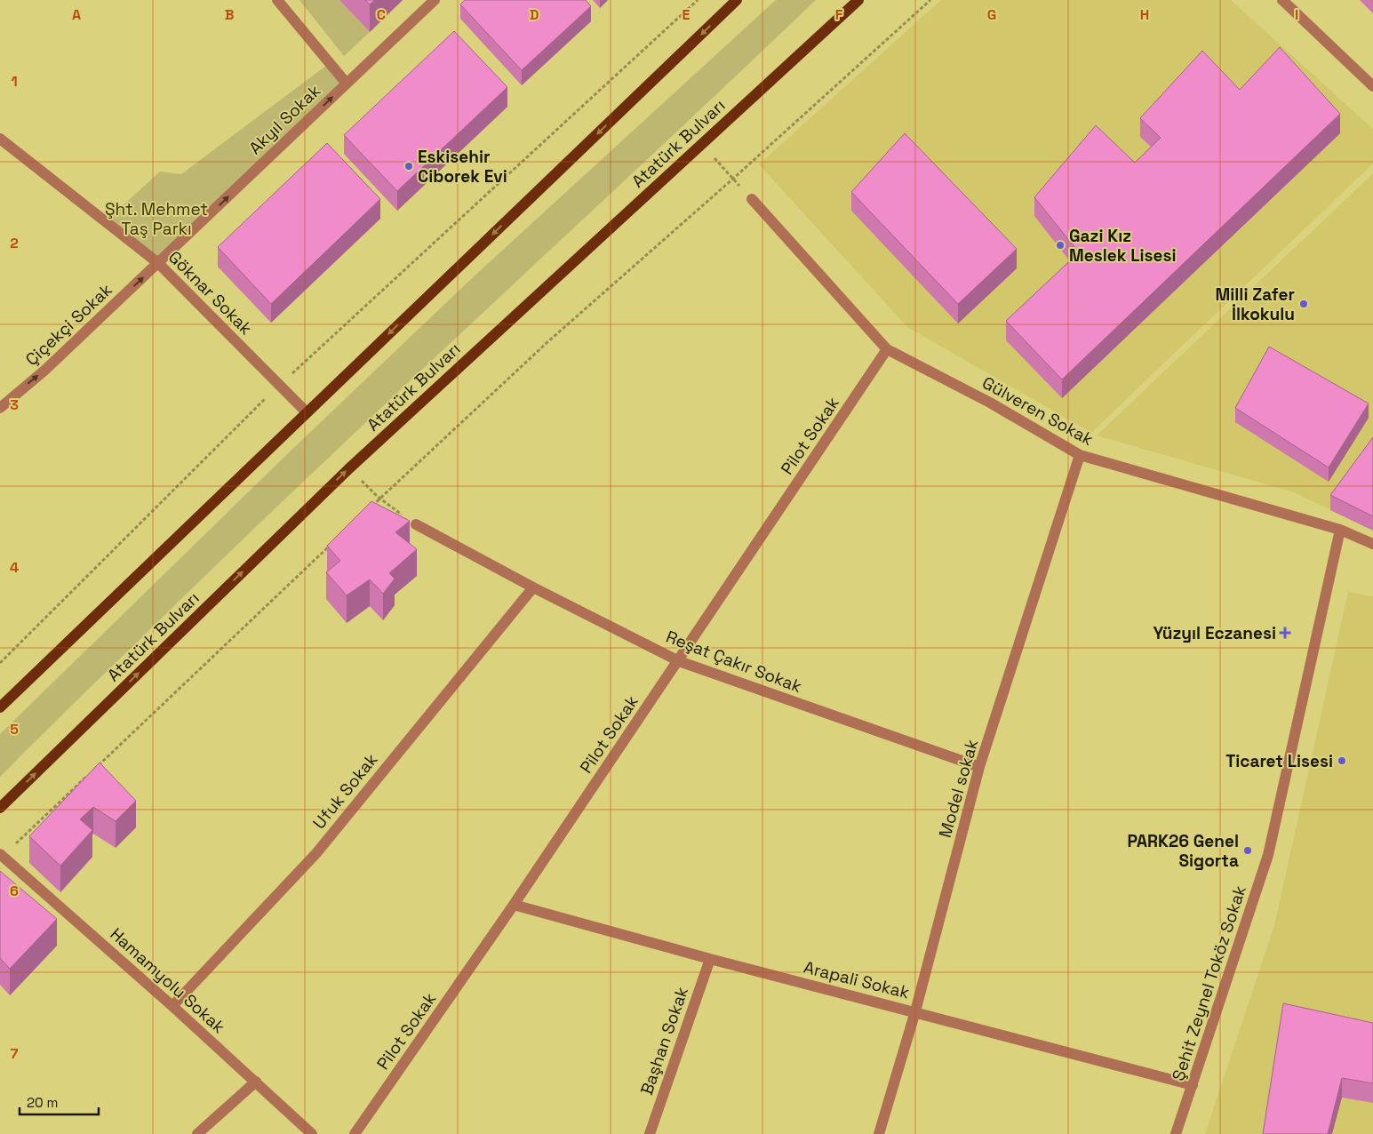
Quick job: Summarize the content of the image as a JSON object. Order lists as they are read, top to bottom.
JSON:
{
  "streets": {
    "main road": ["Atatürk Bulvarı"],
    "street": [
      "Akyıl Sokak",
      "Göknar Sokak",
      "Çiçekçi Sokak",
      "Gülveren Sokak",
      "Pilot Sokak",
      "Reşat Çakır Sokak",
      "Model sokak",
      "Ufuk Sokak",
      "Arapali Sokak",
      "Hamamyolu Sokak",
      "Şehit Zeynel Toköz Sokak",
      "Başhan Sokak"
    ]
  },
  "crossings": [
    ["Akyıl Sokak", "Göknar Sokak"],
    ["Akyıl Sokak", "Çiçekçi Sokak"],
    ["Göknar Sokak", "Çiçekçi Sokak"],
    ["Gülveren Sokak", "Pilot Sokak"],
    ["Gülveren Sokak", "Model sokak"],
    ["Gülveren Sokak", "Şehit Zeynel Toköz Sokak"],
    ["Pilot Sokak", "Reşat Çakır Sokak"],
    ["Pilot Sokak", "Arapali Sokak"],
    ["Reşat Çakır Sokak", "Model sokak"],
    ["Reşat Çakır Sokak", "Ufuk Sokak"],
    ["Model sokak", "Arapali Sokak"],
    ["Ufuk Sokak", "Hamamyolu Sokak"],
    ["Arapali Sokak", "Şehit Zeynel Toköz Sokak"],
    ["Arapali Sokak", "Başhan Sokak"]
  ],
  "one_way": ["Akyıl Sokak", "Çiçekçi Sokak"],
  "parks": ["Şht. Mehmet Taş Parkı"],
  "places": {
    "other": [
      "Eskisehir Ciborek Evi",
      "Gazi Kız Meslek Lisesi",
      "Milli Zafer İlkokulu",
      "Ticaret Lisesi",
      "PARK26 Genel Sigorta"
    ],
    "health": ["Yüzyıl Eczanesi"]
  },
  "scale_bar": "20 m",
  "grid": {
    "columns": [
      "A",
      "B",
      "C",
      "D",
      "E",
      "F",
      "G",
      "H",
      "I"
    ],
    "rows": [
      "1",
      "2",
      "3",
      "4",
      "5",
      "6",
      "7"
    ]
  }
}
